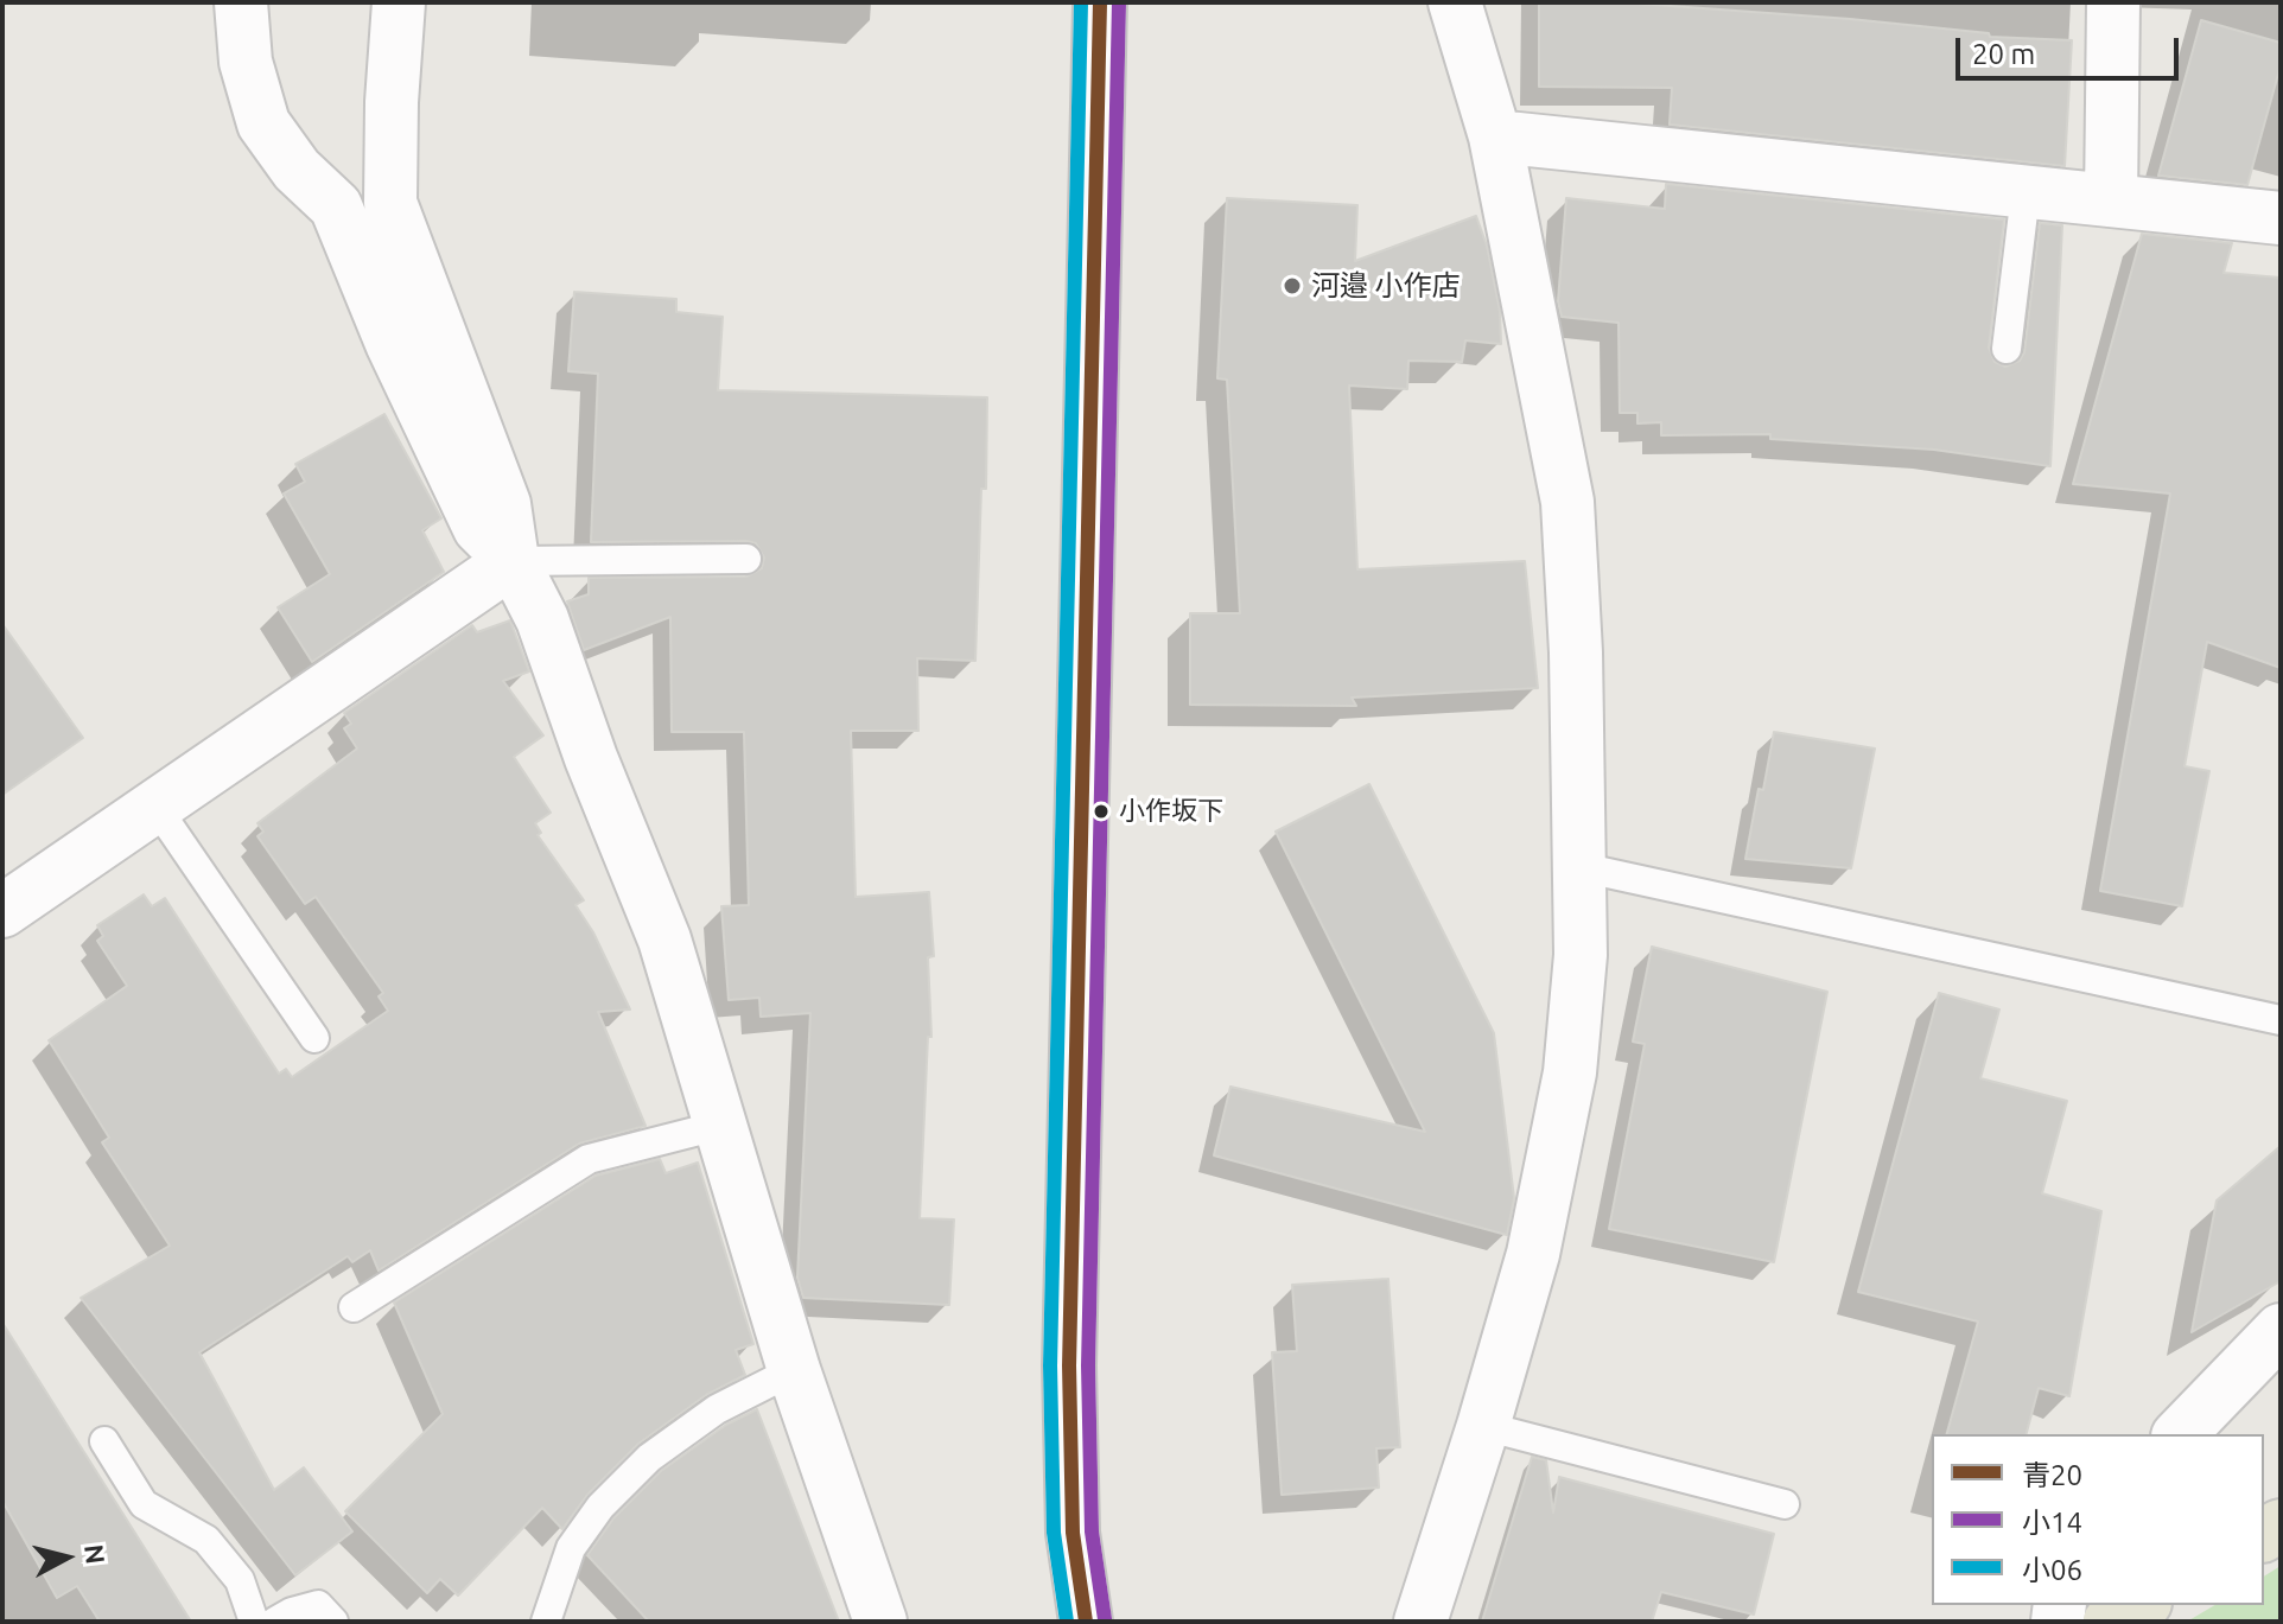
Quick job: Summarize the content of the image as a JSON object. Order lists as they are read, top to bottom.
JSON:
{
  "places": ["河邉 小作店", "小作坂下"],
  "lines": ["transit line 青20", "transit line 小14", "transit line 小06"],
  "legend": ["青20", "小14", "小06"],
  "scale_bar": "20 m",
  "north": "right"
}
